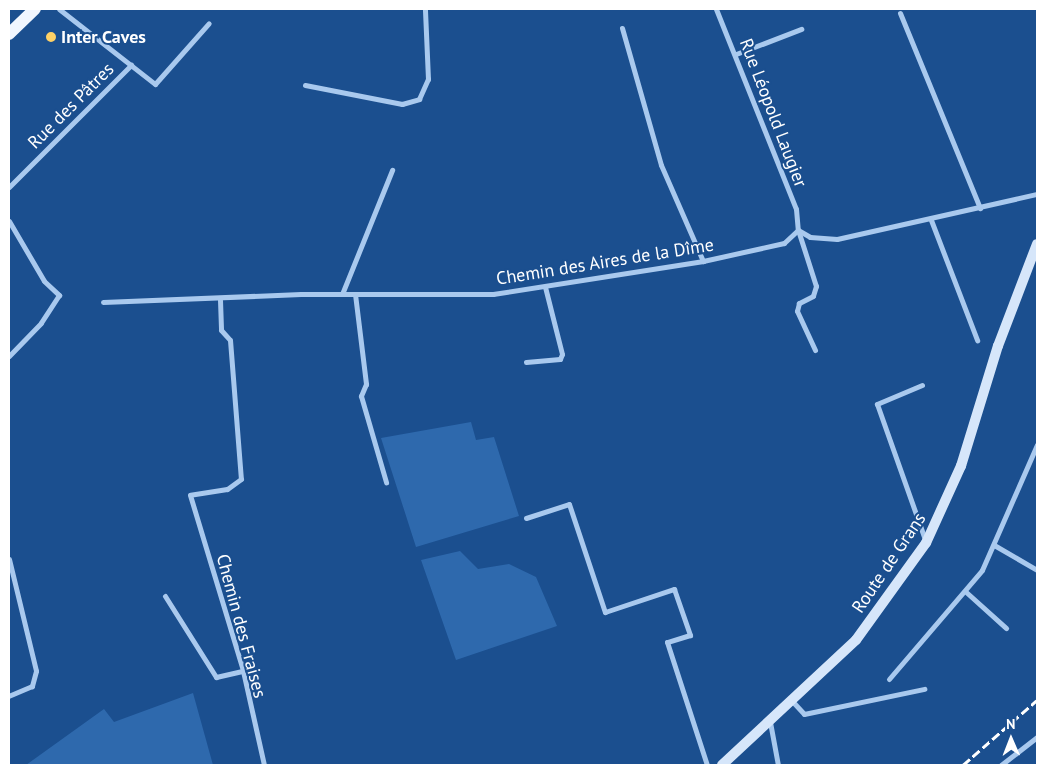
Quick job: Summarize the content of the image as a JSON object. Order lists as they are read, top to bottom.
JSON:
{
  "streets": {
    "street": [
      "Rue des Pâtres",
      "Rue Léopold Laugier",
      "Chemin des Aires de la Dîme",
      "Route de Grans",
      "Chemin des Fraises"
    ]
  },
  "crossings": [
    ["Rue Léopold Laugier", "Chemin des Aires de la Dîme"],
    ["Chemin des Aires de la Dîme", "Chemin des Fraises"]
  ],
  "places": ["Inter Caves"],
  "north": "top"
}
